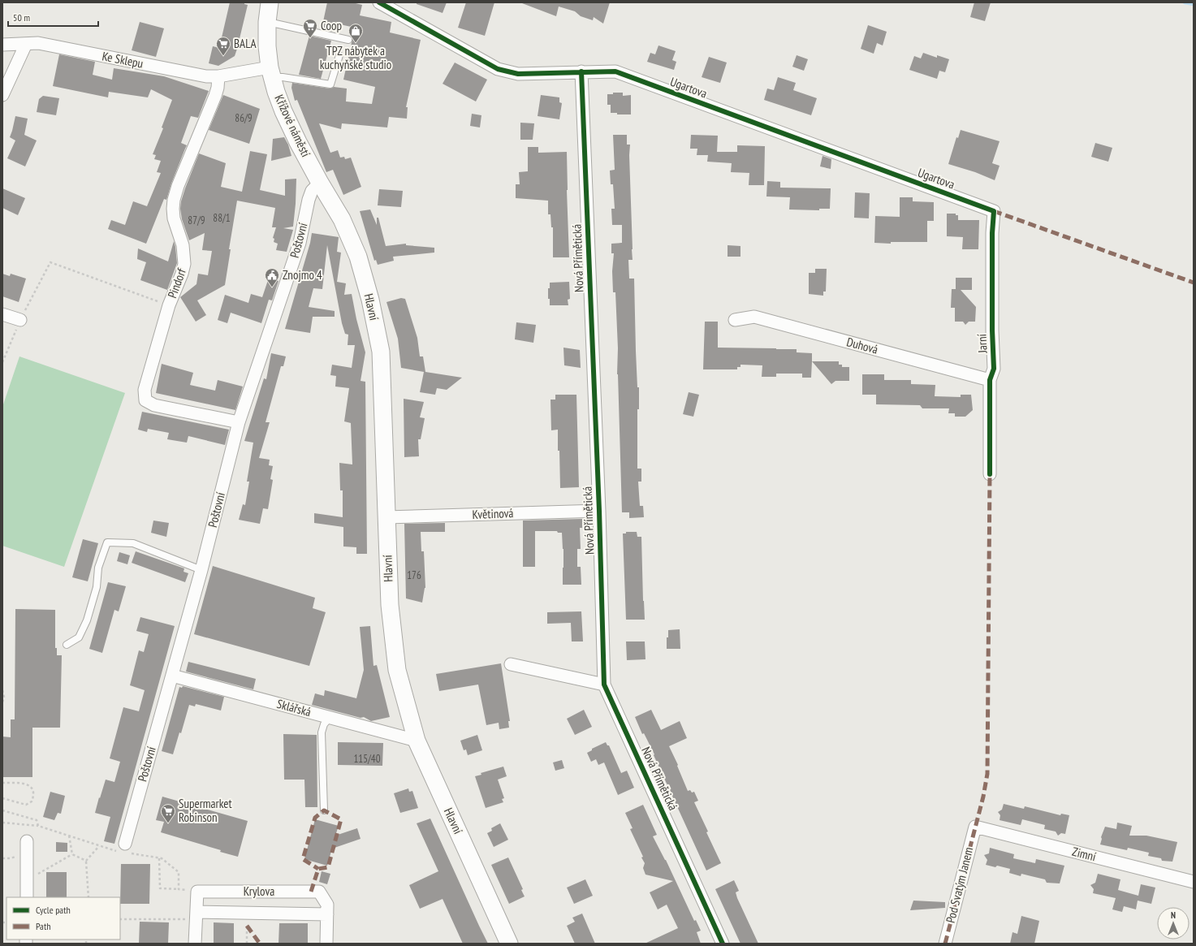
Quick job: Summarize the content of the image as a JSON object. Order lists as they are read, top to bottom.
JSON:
{
  "streets": {
    "main road": ["Křížové náměstí", "Hlavní"],
    "street": [
      "Ke Sklepu",
      "Ugartova",
      "Poštovní",
      "Nová Přímětická",
      "Pindorf",
      "Jarní",
      "Duhová",
      "Květinová",
      "Sklářská",
      "Zimní",
      "Pod Svatým Janem",
      "Krylova"
    ]
  },
  "crossings": [
    ["Ke Sklepu", "Pindorf"],
    ["Ugartova", "Nová Přímětická"],
    ["Ugartova", "Jarní"],
    ["Křížové náměstí", "Poštovní"],
    ["Křížové náměstí", "Hlavní"],
    ["Poštovní", "Pindorf"],
    ["Poštovní", "Hlavní"],
    ["Poštovní", "Sklářská"],
    ["Nová Přímětická", "Květinová"],
    ["Hlavní", "Květinová"],
    ["Hlavní", "Sklářská"],
    ["Jarní", "Duhová"],
    ["Zimní", "Pod Svatým Janem"]
  ],
  "places": {
    "supermarket": ["Coop", "BALA", "Supermarket Robinson"],
    "shop": ["TPZ nábytek a kuchyňské studio"],
    "public building": ["Znojmo 4"]
  },
  "house_numbers": [
    "86/9",
    "88/1",
    "87/9",
    "176",
    "115/40"
  ],
  "legend": ["Cycle path", "Path"],
  "scale_bar": "50 m",
  "north": "top"
}
